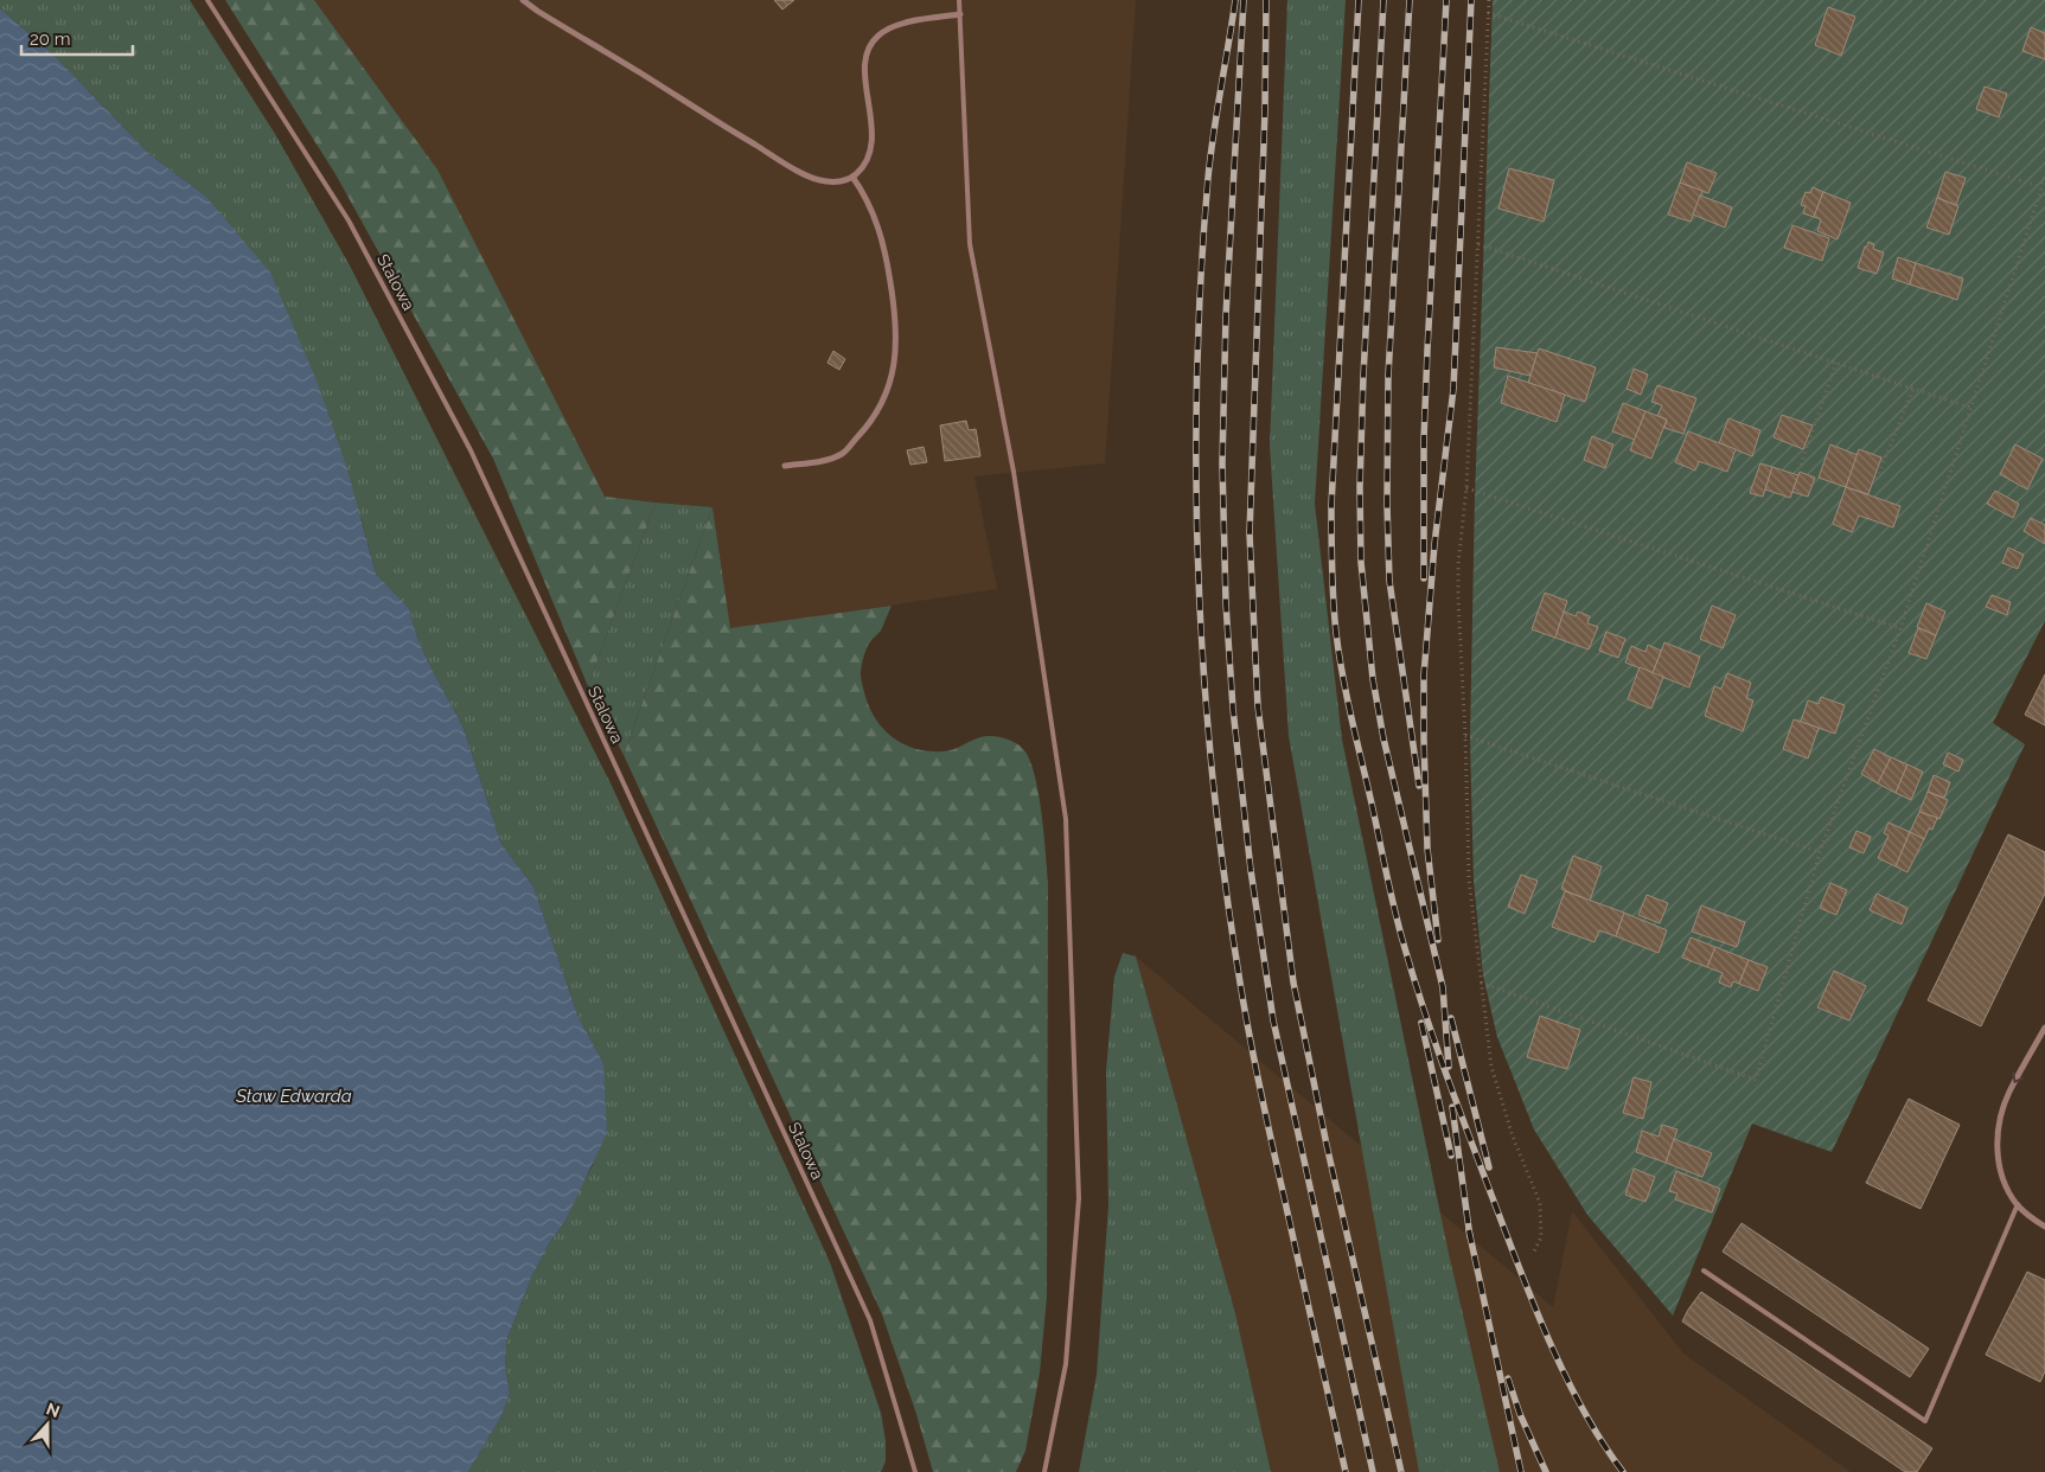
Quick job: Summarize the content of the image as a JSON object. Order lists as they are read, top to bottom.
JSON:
{
  "streets": {
    "lane": ["Stalowa"]
  },
  "water": ["Staw Edwarda"],
  "scale_bar": "20 m",
  "north": "top"
}
